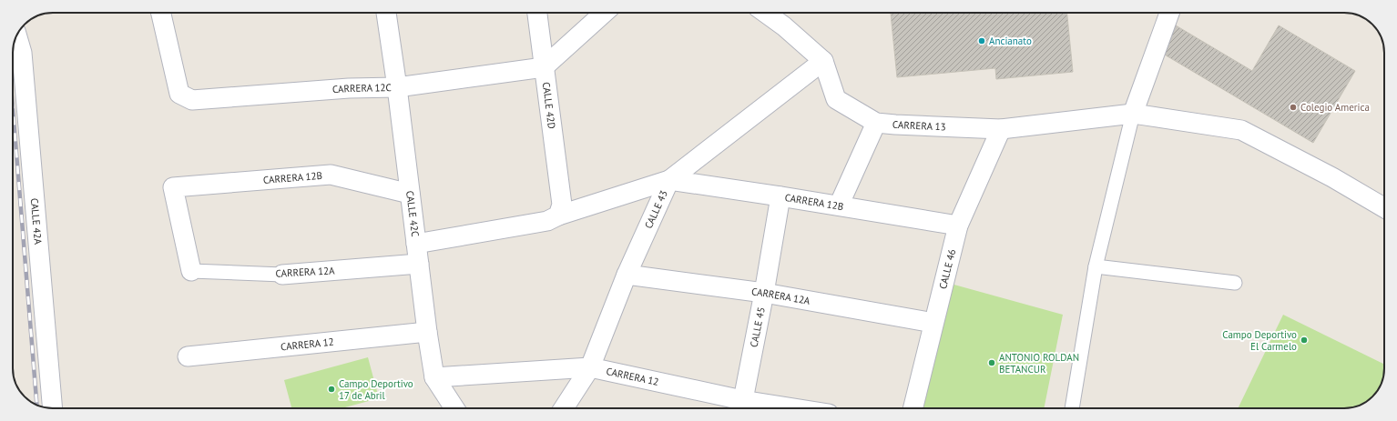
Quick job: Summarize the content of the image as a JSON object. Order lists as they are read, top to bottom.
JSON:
{
  "streets": {
    "street": [
      "CARRERA 12C",
      "CALLE 42D",
      "CARRERA 13",
      "CARRERA 12B",
      "CALLE 43",
      "CALLE 42C",
      "CALLE 42A",
      "CALLE 46",
      "CARRERA 12A",
      "CALLE 45",
      "CARRERA 12"
    ]
  },
  "crossings": [
    ["CARRERA 12C", "CALLE 42D"],
    ["CARRERA 12C", "CALLE 42C"],
    ["CARRERA 13", "CALLE 43"],
    ["CARRERA 13", "CALLE 46"],
    ["CARRERA 12B", "CALLE 43"],
    ["CARRERA 12B", "CALLE 42C"],
    ["CARRERA 12B", "CALLE 46"],
    ["CARRERA 12B", "CARRERA 12A"],
    ["CARRERA 12B", "CALLE 45"],
    ["CALLE 43", "CARRERA 12A"],
    ["CALLE 43", "CARRERA 12"],
    ["CALLE 42C", "CARRERA 12A"],
    ["CALLE 42C", "CARRERA 12"],
    ["CALLE 46", "CARRERA 12A"],
    ["CARRERA 12A", "CALLE 45"],
    ["CALLE 45", "CARRERA 12"]
  ],
  "places": [
    "Ancianato",
    "Colegio America",
    "Campo Deportivo El Carmelo",
    "ANTONIO ROLDAN BETANCUR",
    "Campo Deportivo 17 de Abril"
  ]
}
